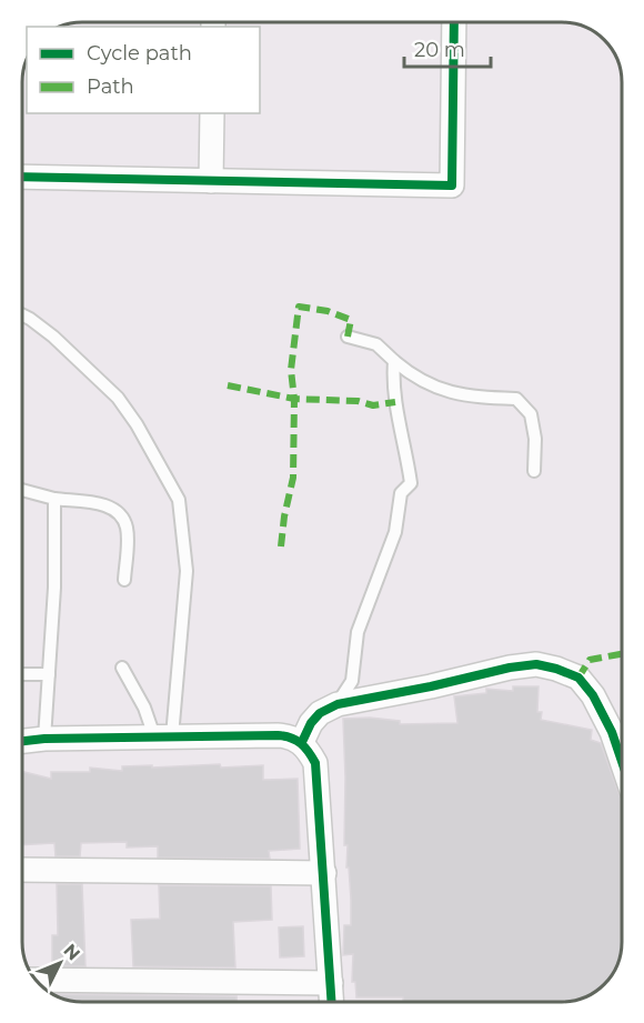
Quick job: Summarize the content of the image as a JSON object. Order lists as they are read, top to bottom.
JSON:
{
  "legend": ["Cycle path", "Path"],
  "scale_bar": "20 m",
  "north": "top right"
}
